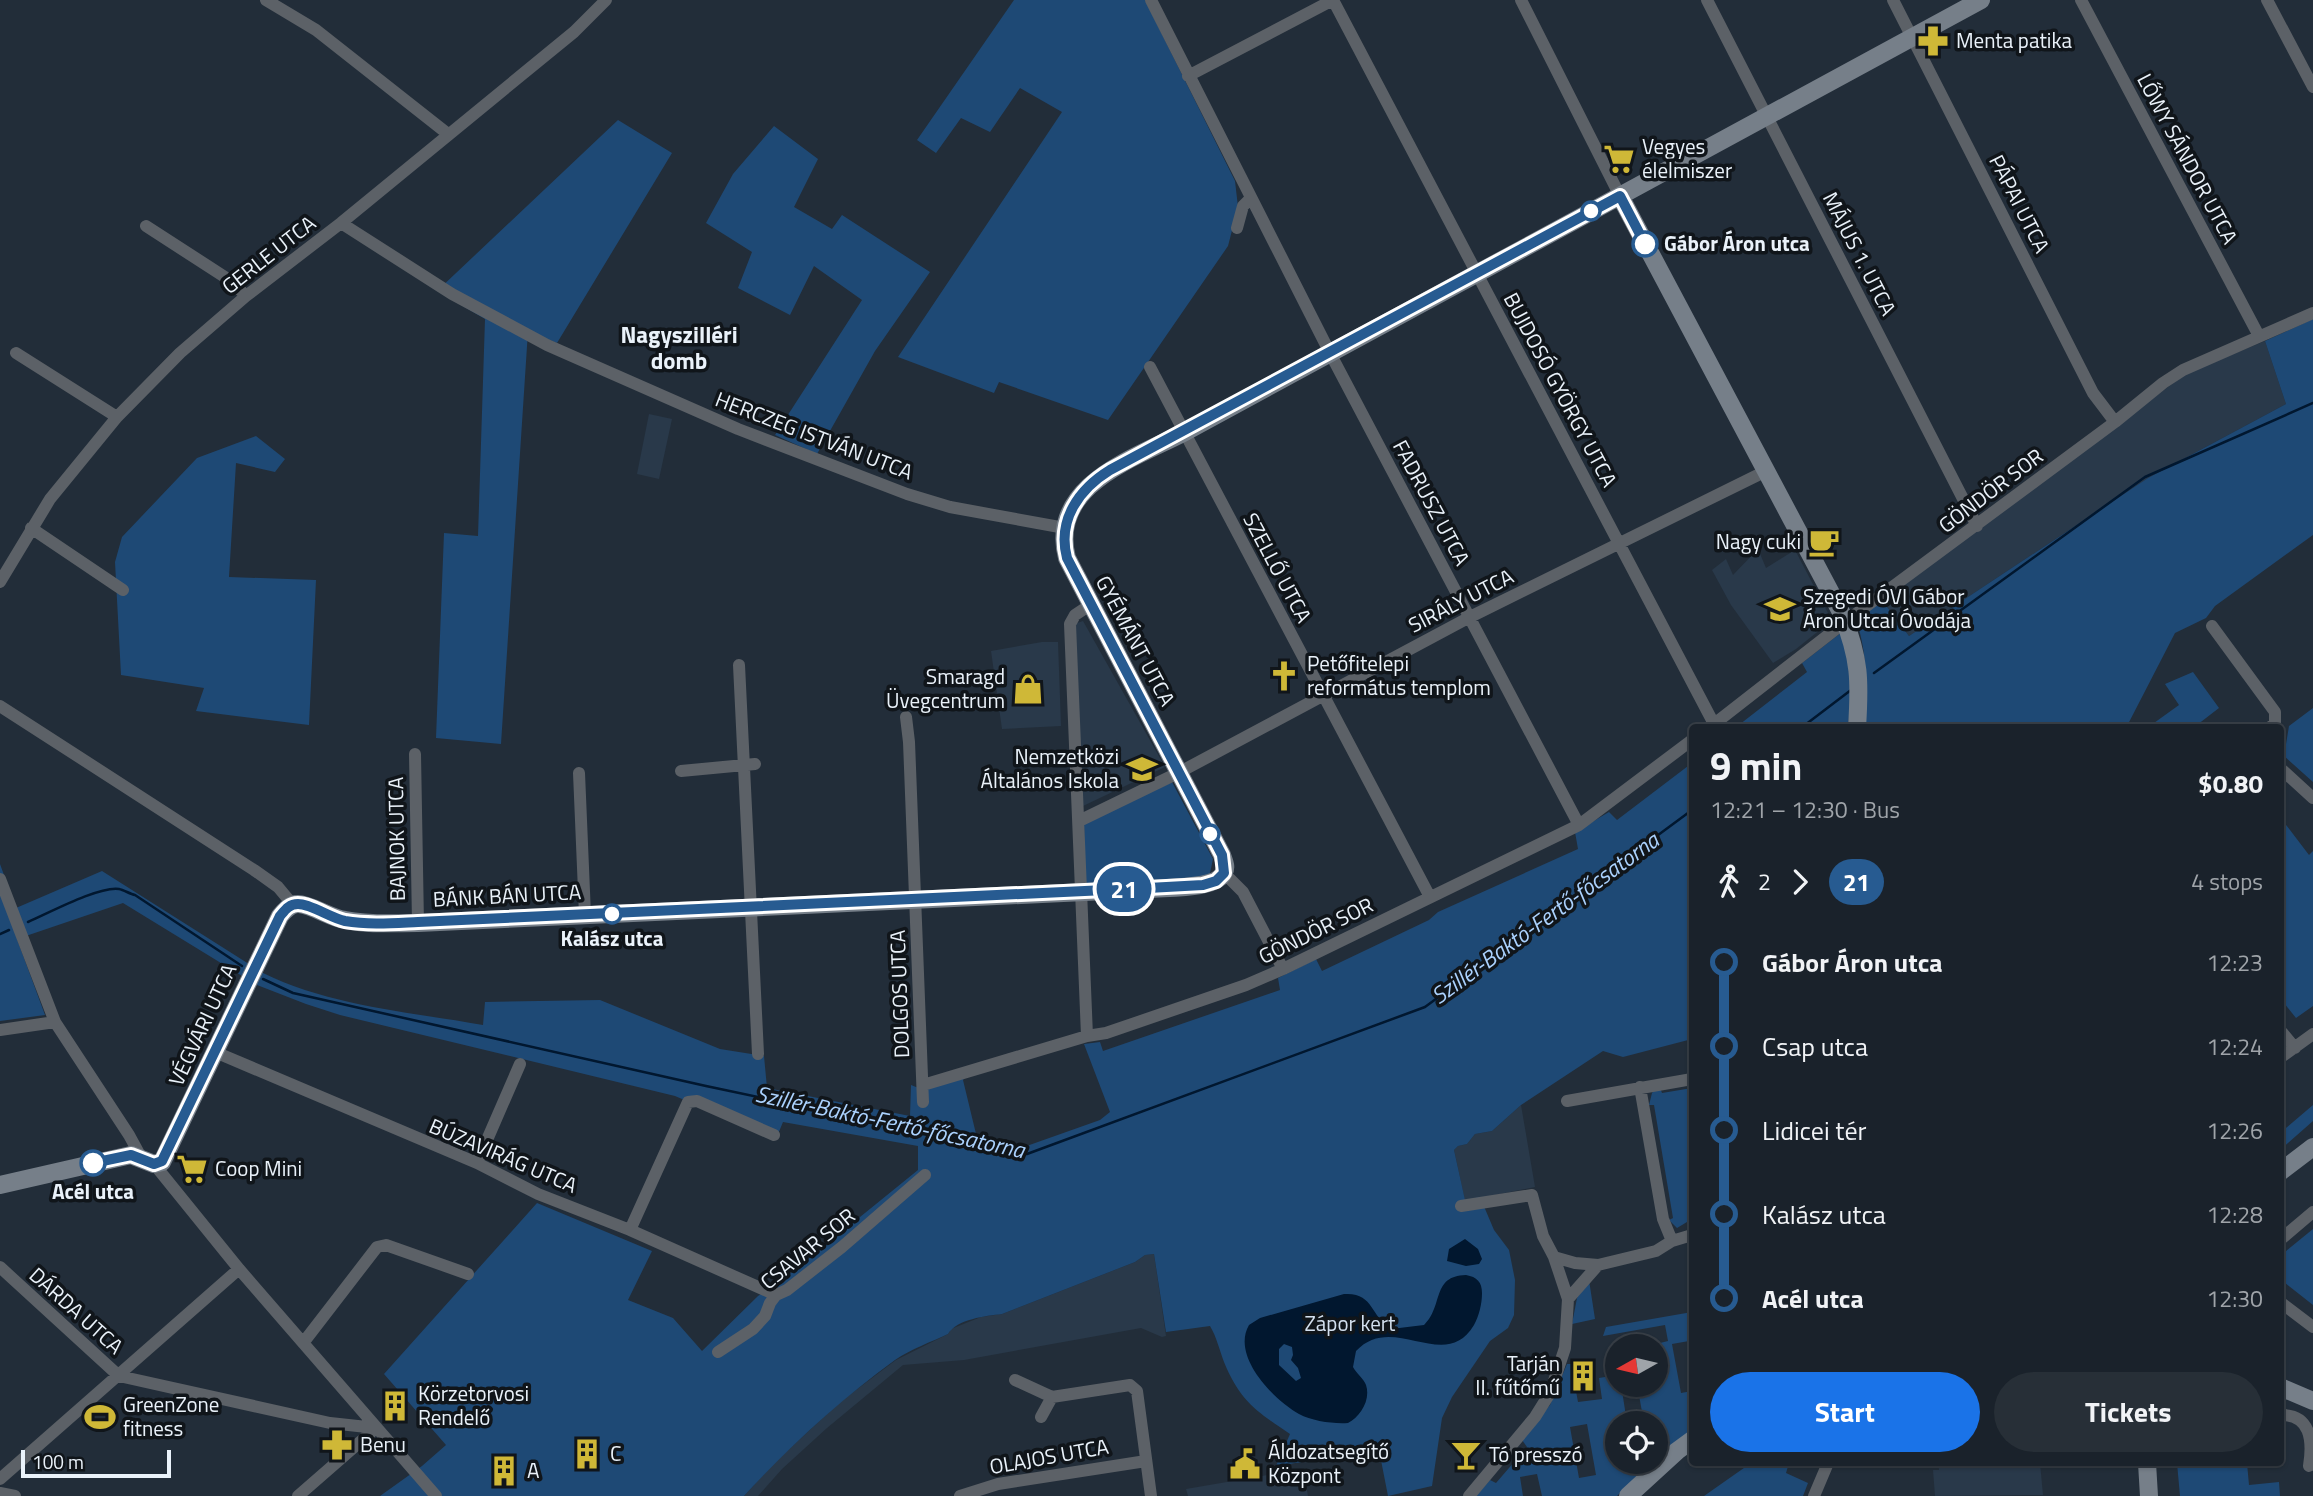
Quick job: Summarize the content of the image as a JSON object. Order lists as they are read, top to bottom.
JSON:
{
  "streets": {
    "street": [
      "LŐWY SÁNDOR UTCA",
      "PÁPAI UTCA",
      "MÁJUS 1. UTCA",
      "GERLE UTCA",
      "BUJDOSÓ GYÖRGY UTCA",
      "HERCZEG ISTVÁN UTCA",
      "GÖNDÖR SOR",
      "FADRUSZ UTCA",
      "SZELLŐ UTCA",
      "SIRÁLY UTCA",
      "GYÉMÁNT UTCA",
      "BAJNOK UTCA",
      "BÁNK BÁN UTCA",
      "DOLGOS UTCA",
      "VÉGVÁRI UTCA",
      "BÚZAVIRÁG UTCA",
      "CSAVAR SOR",
      "DÁRDA UTCA",
      "OLAJOS UTCA"
    ]
  },
  "crossings": [
    ["LŐWY SÁNDOR UTCA", "GÖNDÖR SOR"],
    ["PÁPAI UTCA", "GÖNDÖR SOR"],
    ["MÁJUS 1. UTCA", "GÖNDÖR SOR"],
    ["GERLE UTCA", "HERCZEG ISTVÁN UTCA"],
    ["BUJDOSÓ GYÖRGY UTCA", "SIRÁLY UTCA"],
    ["HERCZEG ISTVÁN UTCA", "GYÉMÁNT UTCA"],
    ["GÖNDÖR SOR", "FADRUSZ UTCA"],
    ["GÖNDÖR SOR", "SZELLŐ UTCA"],
    ["GÖNDÖR SOR", "DOLGOS UTCA"],
    ["FADRUSZ UTCA", "SIRÁLY UTCA"],
    ["SZELLŐ UTCA", "SIRÁLY UTCA"],
    ["SIRÁLY UTCA", "GYÉMÁNT UTCA"],
    ["GYÉMÁNT UTCA", "BÁNK BÁN UTCA"],
    ["BAJNOK UTCA", "BÁNK BÁN UTCA"],
    ["BÁNK BÁN UTCA", "DOLGOS UTCA"],
    ["BÁNK BÁN UTCA", "VÉGVÁRI UTCA"],
    ["VÉGVÁRI UTCA", "BÚZAVIRÁG UTCA"],
    ["BÚZAVIRÁG UTCA", "CSAVAR SOR"]
  ],
  "districts": ["Nagyszilléri domb"],
  "water": ["Szillér-Baktó-Fertő-főcsatorna"],
  "parks": ["Zápor kert"],
  "places": {
    "pharmacy": ["Menta patika", "Benu"],
    "supermarket": ["Vegyes élelmiszer", "Coop Mini"],
    "other": ["Gábor Áron utca", "Kalász utca", "Acél utca"],
    "cafe": ["Nagy cuki"],
    "school or university": ["Szegedi ÓVI Gábor Áron Utcai Óvodája", "Nemzetközi Általános Iskola"],
    "church": ["Petőfitelepi református templom"],
    "shop": ["Smaragd Üvegcentrum"],
    "building": [
      "Tarján II. fűtőmű",
      "Körzetorvosi Rendelő",
      "C",
      "A"
    ],
    "sports": ["GreenZone fitness"],
    "bar": ["Tó presszó"],
    "public building": ["Áldozatsegítő Központ"]
  },
  "lines": ["bus line 21"],
  "scale_bar": "100 m",
  "north": "left",
  "page": {
    "on_map": "21",
    "heading": ["9 min", "12:21 – 12:30 · Bus", "$0.80"],
    "legs": ["2", "21", "4 stops"],
    "list": [
      {
        "name": "Gábor Áron utca",
        "value": "12:23"
      },
      {
        "name": "Csap utca",
        "value": "12:24"
      },
      {
        "name": "Lidicei tér",
        "value": "12:26"
      },
      {
        "name": "Kalász utca",
        "value": "12:28"
      },
      {
        "name": "Acél utca",
        "value": "12:30"
      }
    ],
    "buttons": ["Start", "Tickets"],
    "scale": "100 m"
  }
}
